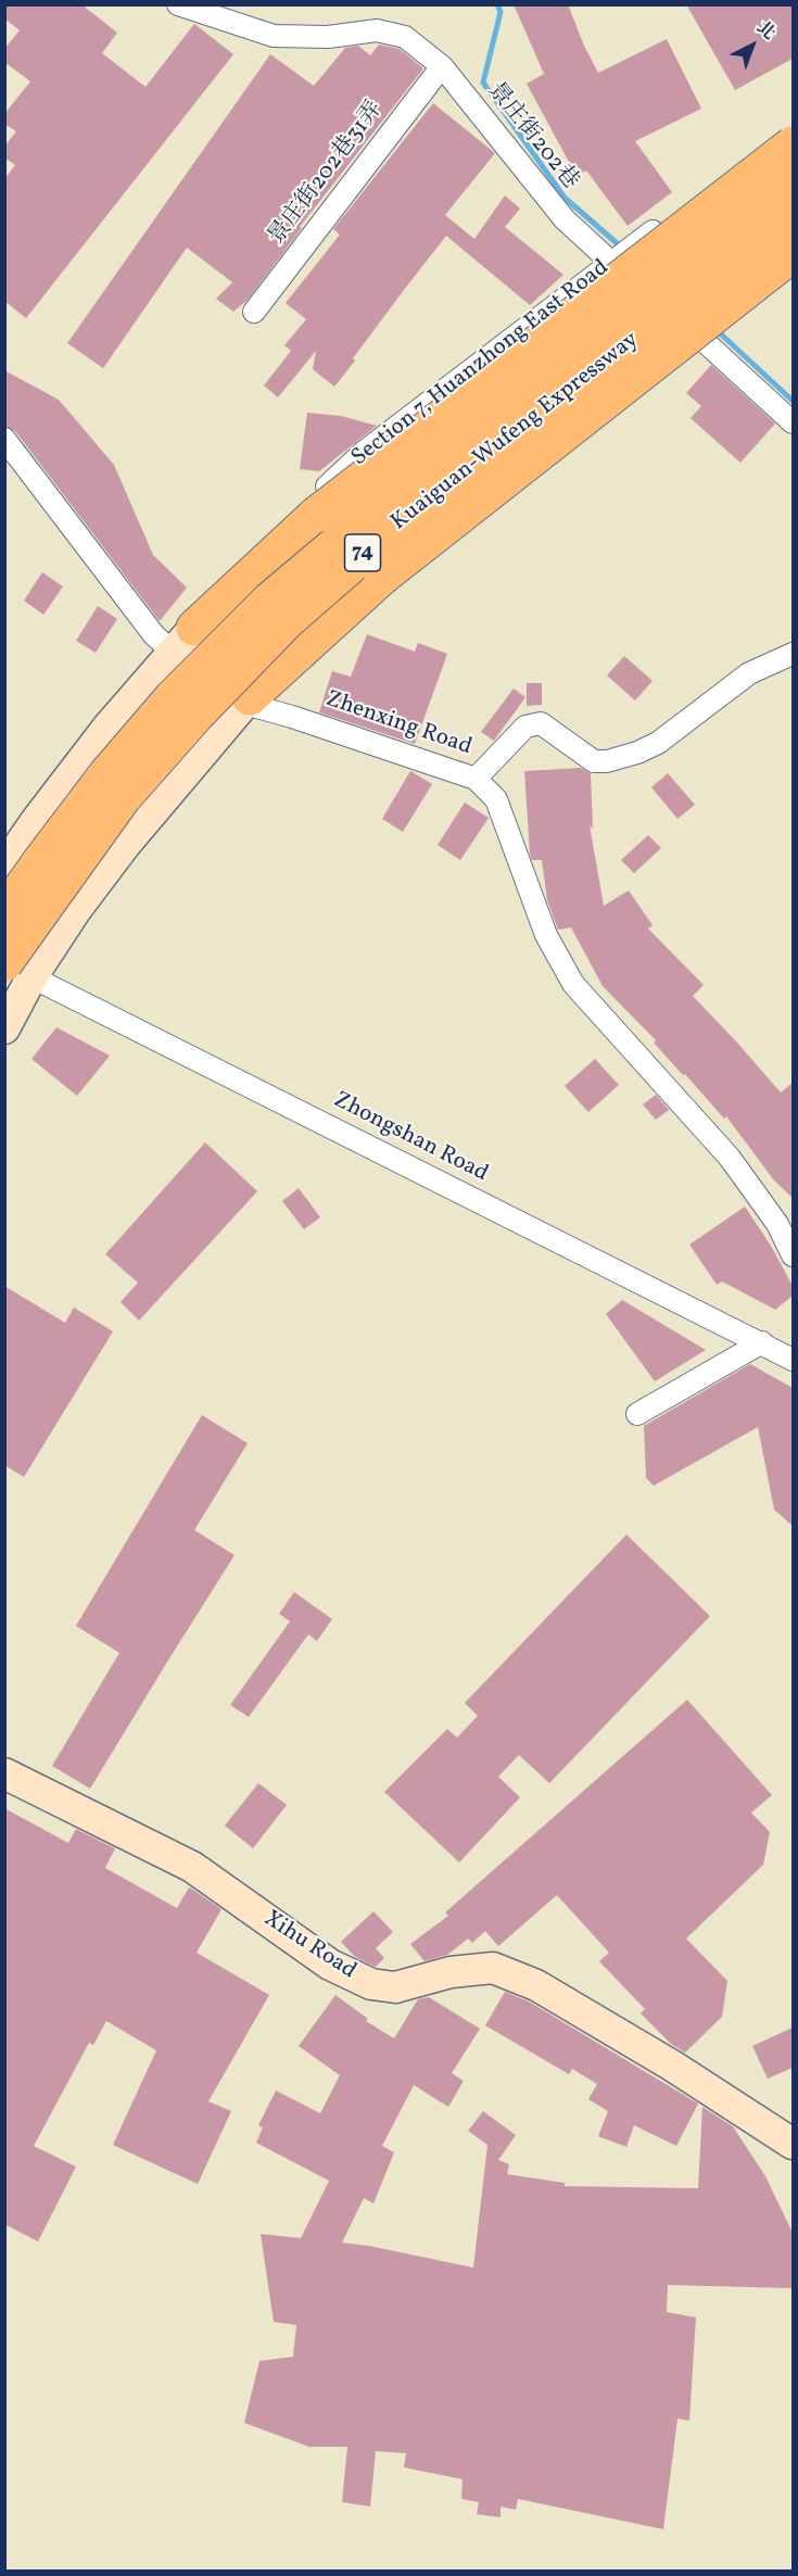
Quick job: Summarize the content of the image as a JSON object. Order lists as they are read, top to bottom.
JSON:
{
  "streets": {
    "highway": ["Kuaiguan-Wufeng Expressway", "74"],
    "street": [
      "景庄街202巷",
      "景庄街202巷31弄",
      "Section 7, Huanzhong East Road",
      "Zhenxing Road",
      "Zhongshan Road",
      "Xihu Road"
    ]
  },
  "crossings": [
    ["景庄街202巷", "景庄街202巷31弄"],
    ["景庄街202巷", "Section 7, Huanzhong East Road"],
    ["Section 7, Huanzhong East Road", "Zhenxing Road"],
    ["Kuaiguan-Wufeng Expressway", "Zhongshan Road"]
  ],
  "north": "top right"
}
